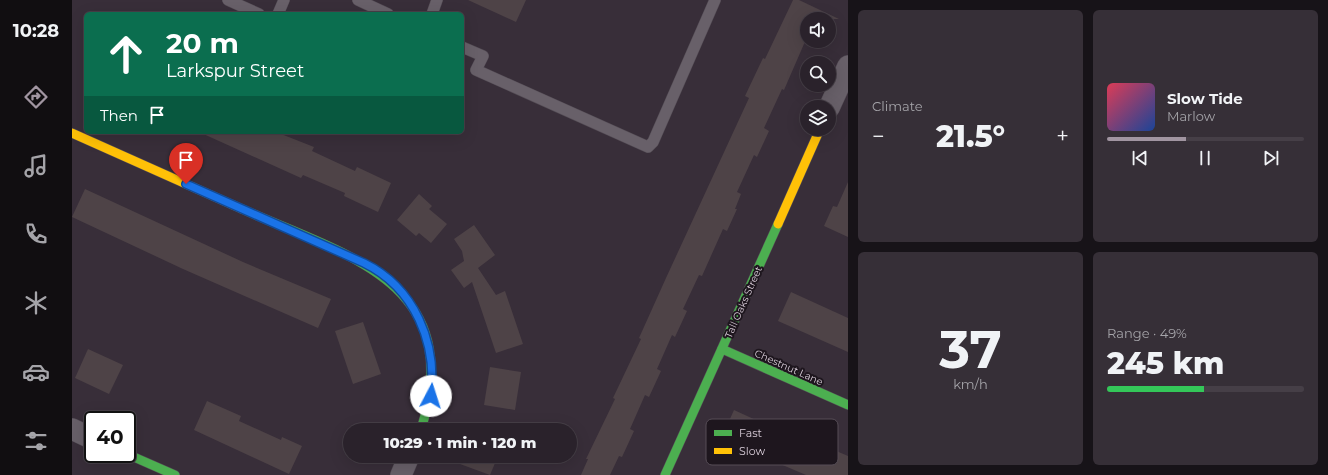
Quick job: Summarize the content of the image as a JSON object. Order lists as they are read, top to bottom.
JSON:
{
  "streets": {
    "street": ["Tall Oaks Street", "Chestnut Lane"]
  },
  "crossings": [
    ["Tall Oaks Street", "Chestnut Lane"]
  ],
  "legend": ["Fast", "Slow"],
  "page": {
    "tabs": "10:28",
    "tile": [
      "Climate",
      ["37", "km/h"],
      ["Range · 49%", "245 km"]
    ],
    "turn": ["20 m", "Larkspur Street"],
    "song": ["Slow Tide", "Marlow"],
    "then": "Then",
    "heat": ["−", "21.5°", "+"],
    "limit": "40",
    "trip": "10:29 · 1 min · 120 m"
  }
}
